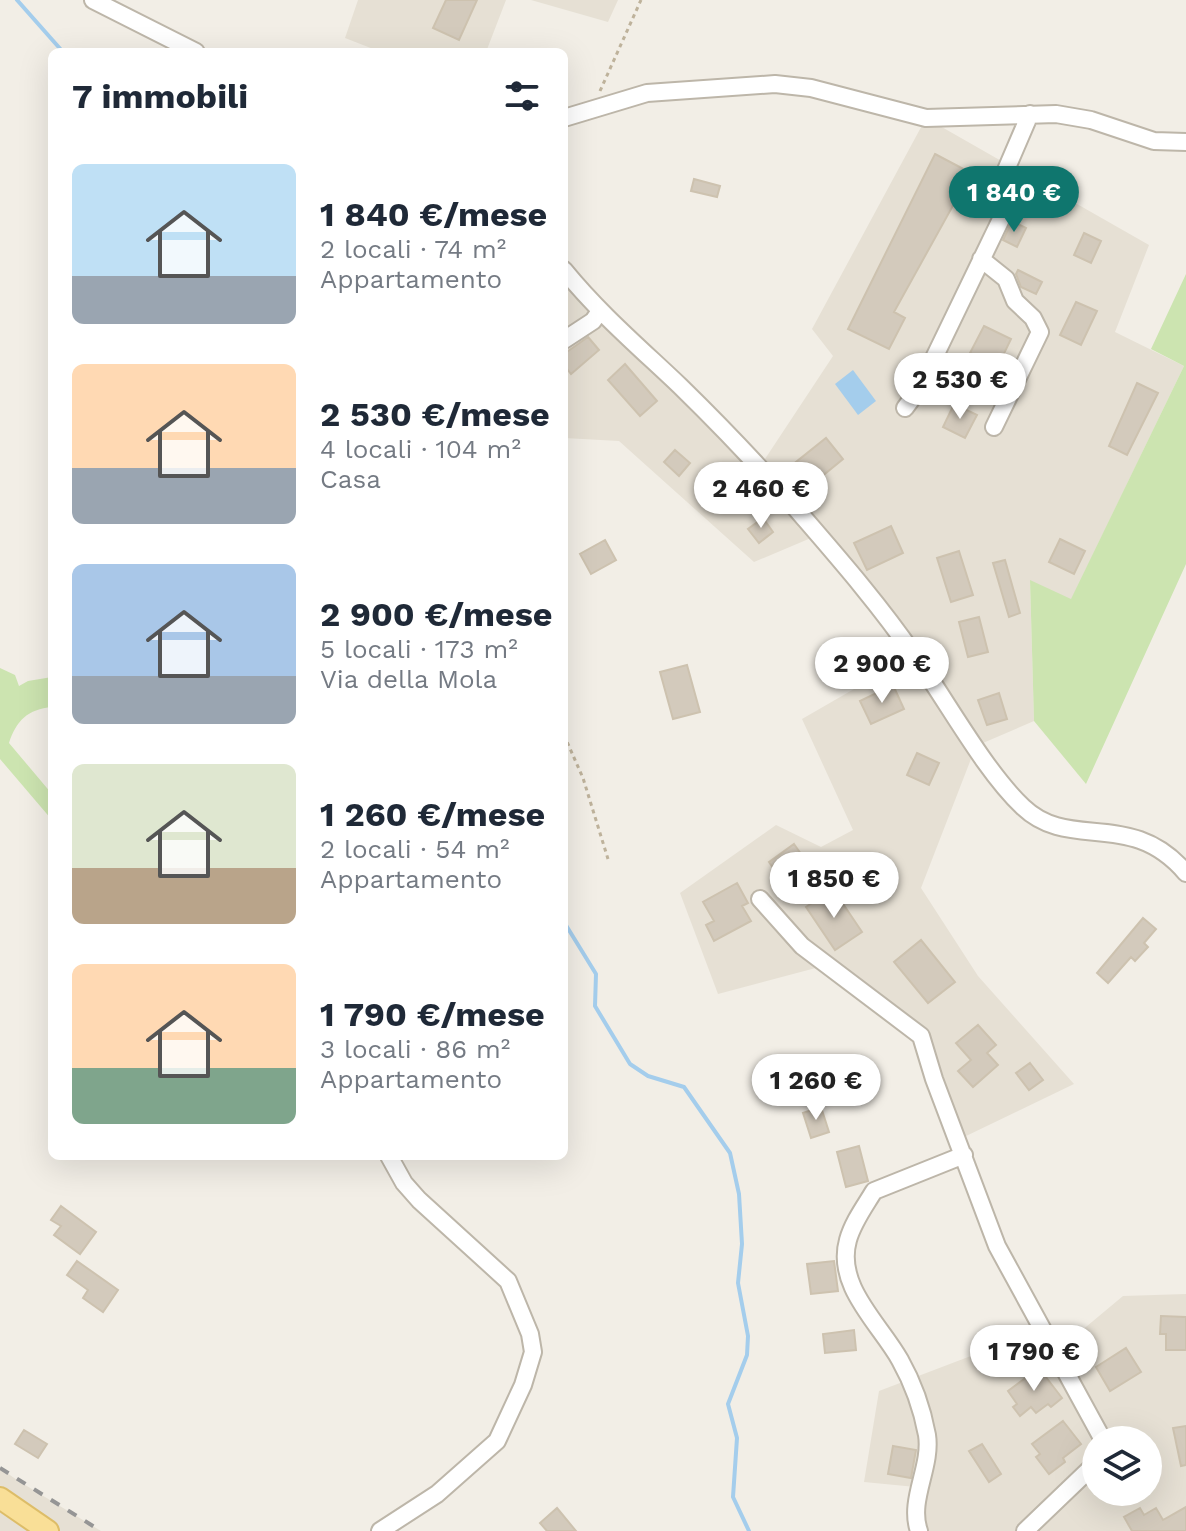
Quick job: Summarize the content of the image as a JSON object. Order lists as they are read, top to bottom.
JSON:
{
  "page": {
    "heading": "7 immobili",
    "list": [
      {
        "name": "1 840 €/mese",
        "note": "2 locali · 74 m² · Appartamento"
      },
      {
        "name": "2 530 €/mese",
        "note": "4 locali · 104 m² · Casa"
      },
      {
        "name": "2 900 €/mese",
        "note": "5 locali · 173 m² · Via della Mola"
      },
      {
        "name": "1 260 €/mese",
        "note": "2 locali · 54 m² · Appartamento"
      },
      {
        "name": "1 790 €/mese",
        "note": "3 locali · 86 m² · Appartamento"
      }
    ],
    "price": [
      "1 840 €",
      "2 530 €",
      "2 460 €",
      "2 900 €",
      "1 850 €",
      "1 260 €",
      "1 790 €"
    ]
  }
}
